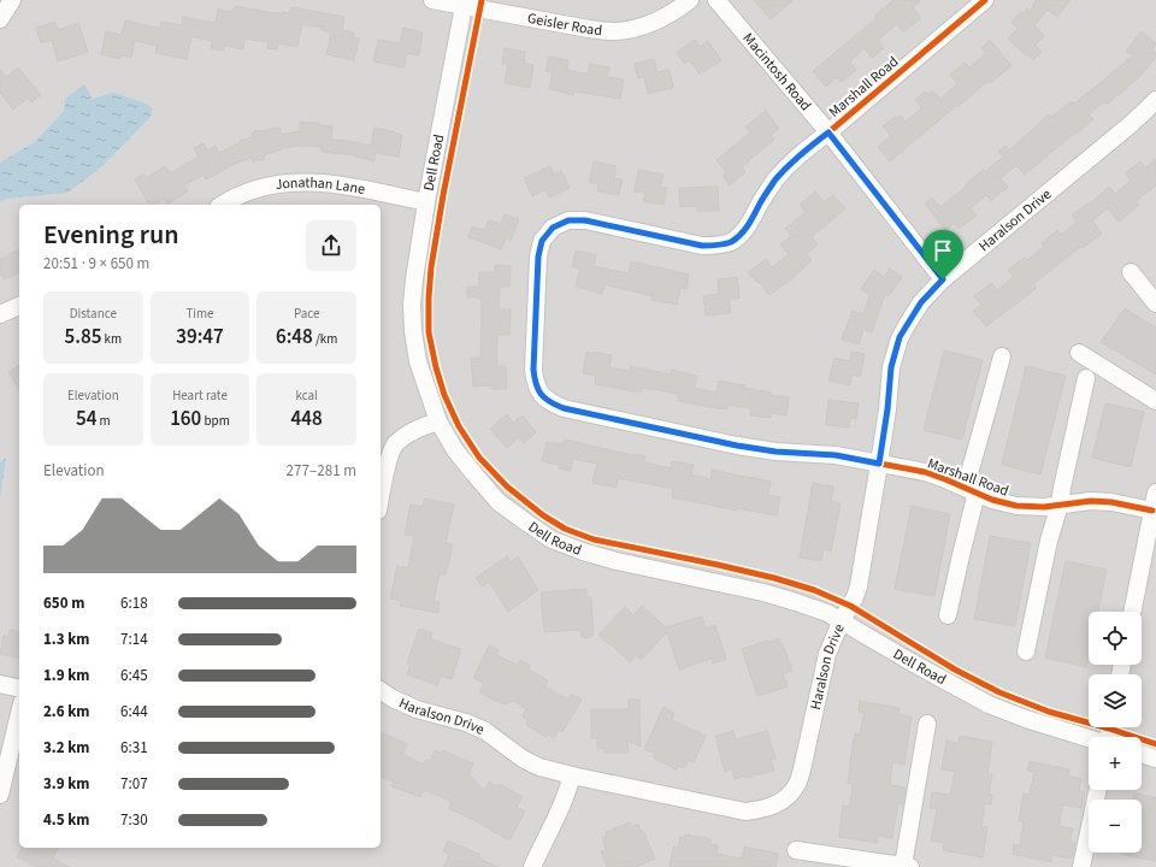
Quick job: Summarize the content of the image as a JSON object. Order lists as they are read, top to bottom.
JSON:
{
  "streets": {
    "street": [
      "Geisler Road",
      "Macintosh Road",
      "Marshall Road",
      "Dell Road",
      "Jonathan Lane",
      "Haralson Drive"
    ]
  },
  "crossings": [
    ["Geisler Road", "Dell Road"],
    ["Macintosh Road", "Marshall Road"],
    ["Macintosh Road", "Haralson Drive"],
    ["Marshall Road", "Haralson Drive"],
    ["Dell Road", "Jonathan Lane"],
    ["Dell Road", "Haralson Drive"]
  ],
  "page": {
    "heading": ["Evening run", "20:51 · 9 × 650 m"],
    "stats": [
      ["Distance", "5.85 km"],
      ["Time", "39:47"],
      ["Pace", "6:48 /km"],
      ["Elevation", "54 m"],
      ["Heart rate", "160 bpm"],
      ["kcal", "448"]
    ],
    "chart": ["Elevation", "277–281 m"],
    "list": [
      {
        "name": "650 m",
        "note": "6:18"
      },
      {
        "name": "1.3 km",
        "note": "7:14"
      },
      {
        "name": "1.9 km",
        "note": "6:45"
      },
      {
        "name": "2.6 km",
        "note": "6:44"
      },
      {
        "name": "3.2 km",
        "note": "6:31"
      },
      {
        "name": "3.9 km",
        "note": "7:07"
      },
      {
        "name": "4.5 km",
        "note": "7:30"
      }
    ],
    "map_buttons": ["+", "−"]
  }
}
